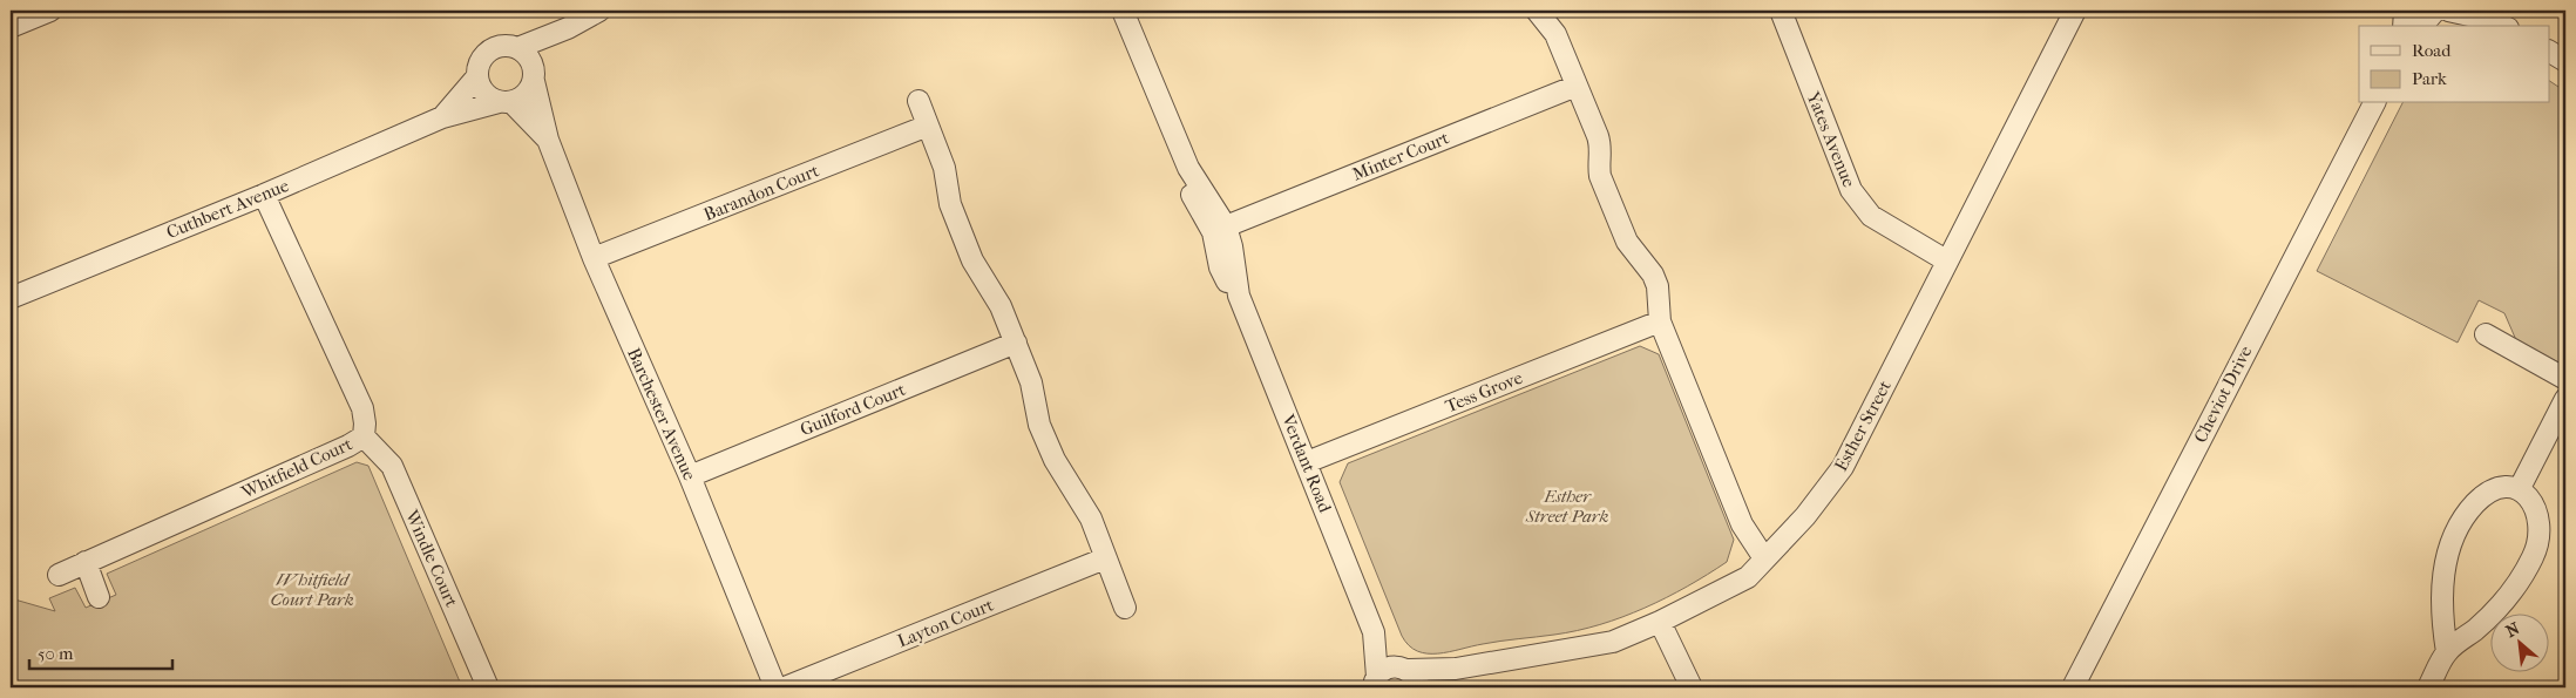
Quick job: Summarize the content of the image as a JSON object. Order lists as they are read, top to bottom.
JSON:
{
  "streets": {
    "street": [
      "Yates Avenue",
      "Minter Court",
      "Barandon Court",
      "Cuthbert Avenue",
      "Tess Grove",
      "Cheviot Drive",
      "Guilford Court",
      "Barchester Avenue",
      "Esther Street",
      "Verdant Road",
      "Whitfield Court",
      "Windle Court",
      "Layton Court"
    ]
  },
  "crossings": [
    ["Yates Avenue", "Esther Street"],
    ["Minter Court", "Verdant Road"],
    ["Barandon Court", "Barchester Avenue"],
    ["Cuthbert Avenue", "Barchester Avenue"],
    ["Cuthbert Avenue", "Whitfield Court"],
    ["Tess Grove", "Verdant Road"],
    ["Guilford Court", "Barchester Avenue"],
    ["Esther Street", "Verdant Road"],
    ["Whitfield Court", "Windle Court"]
  ],
  "parks": ["Esther Street Park", "Whitfield Court Park"],
  "legend": ["Road", "Park"],
  "scale_bar": "50 m",
  "north": "top left"
}
